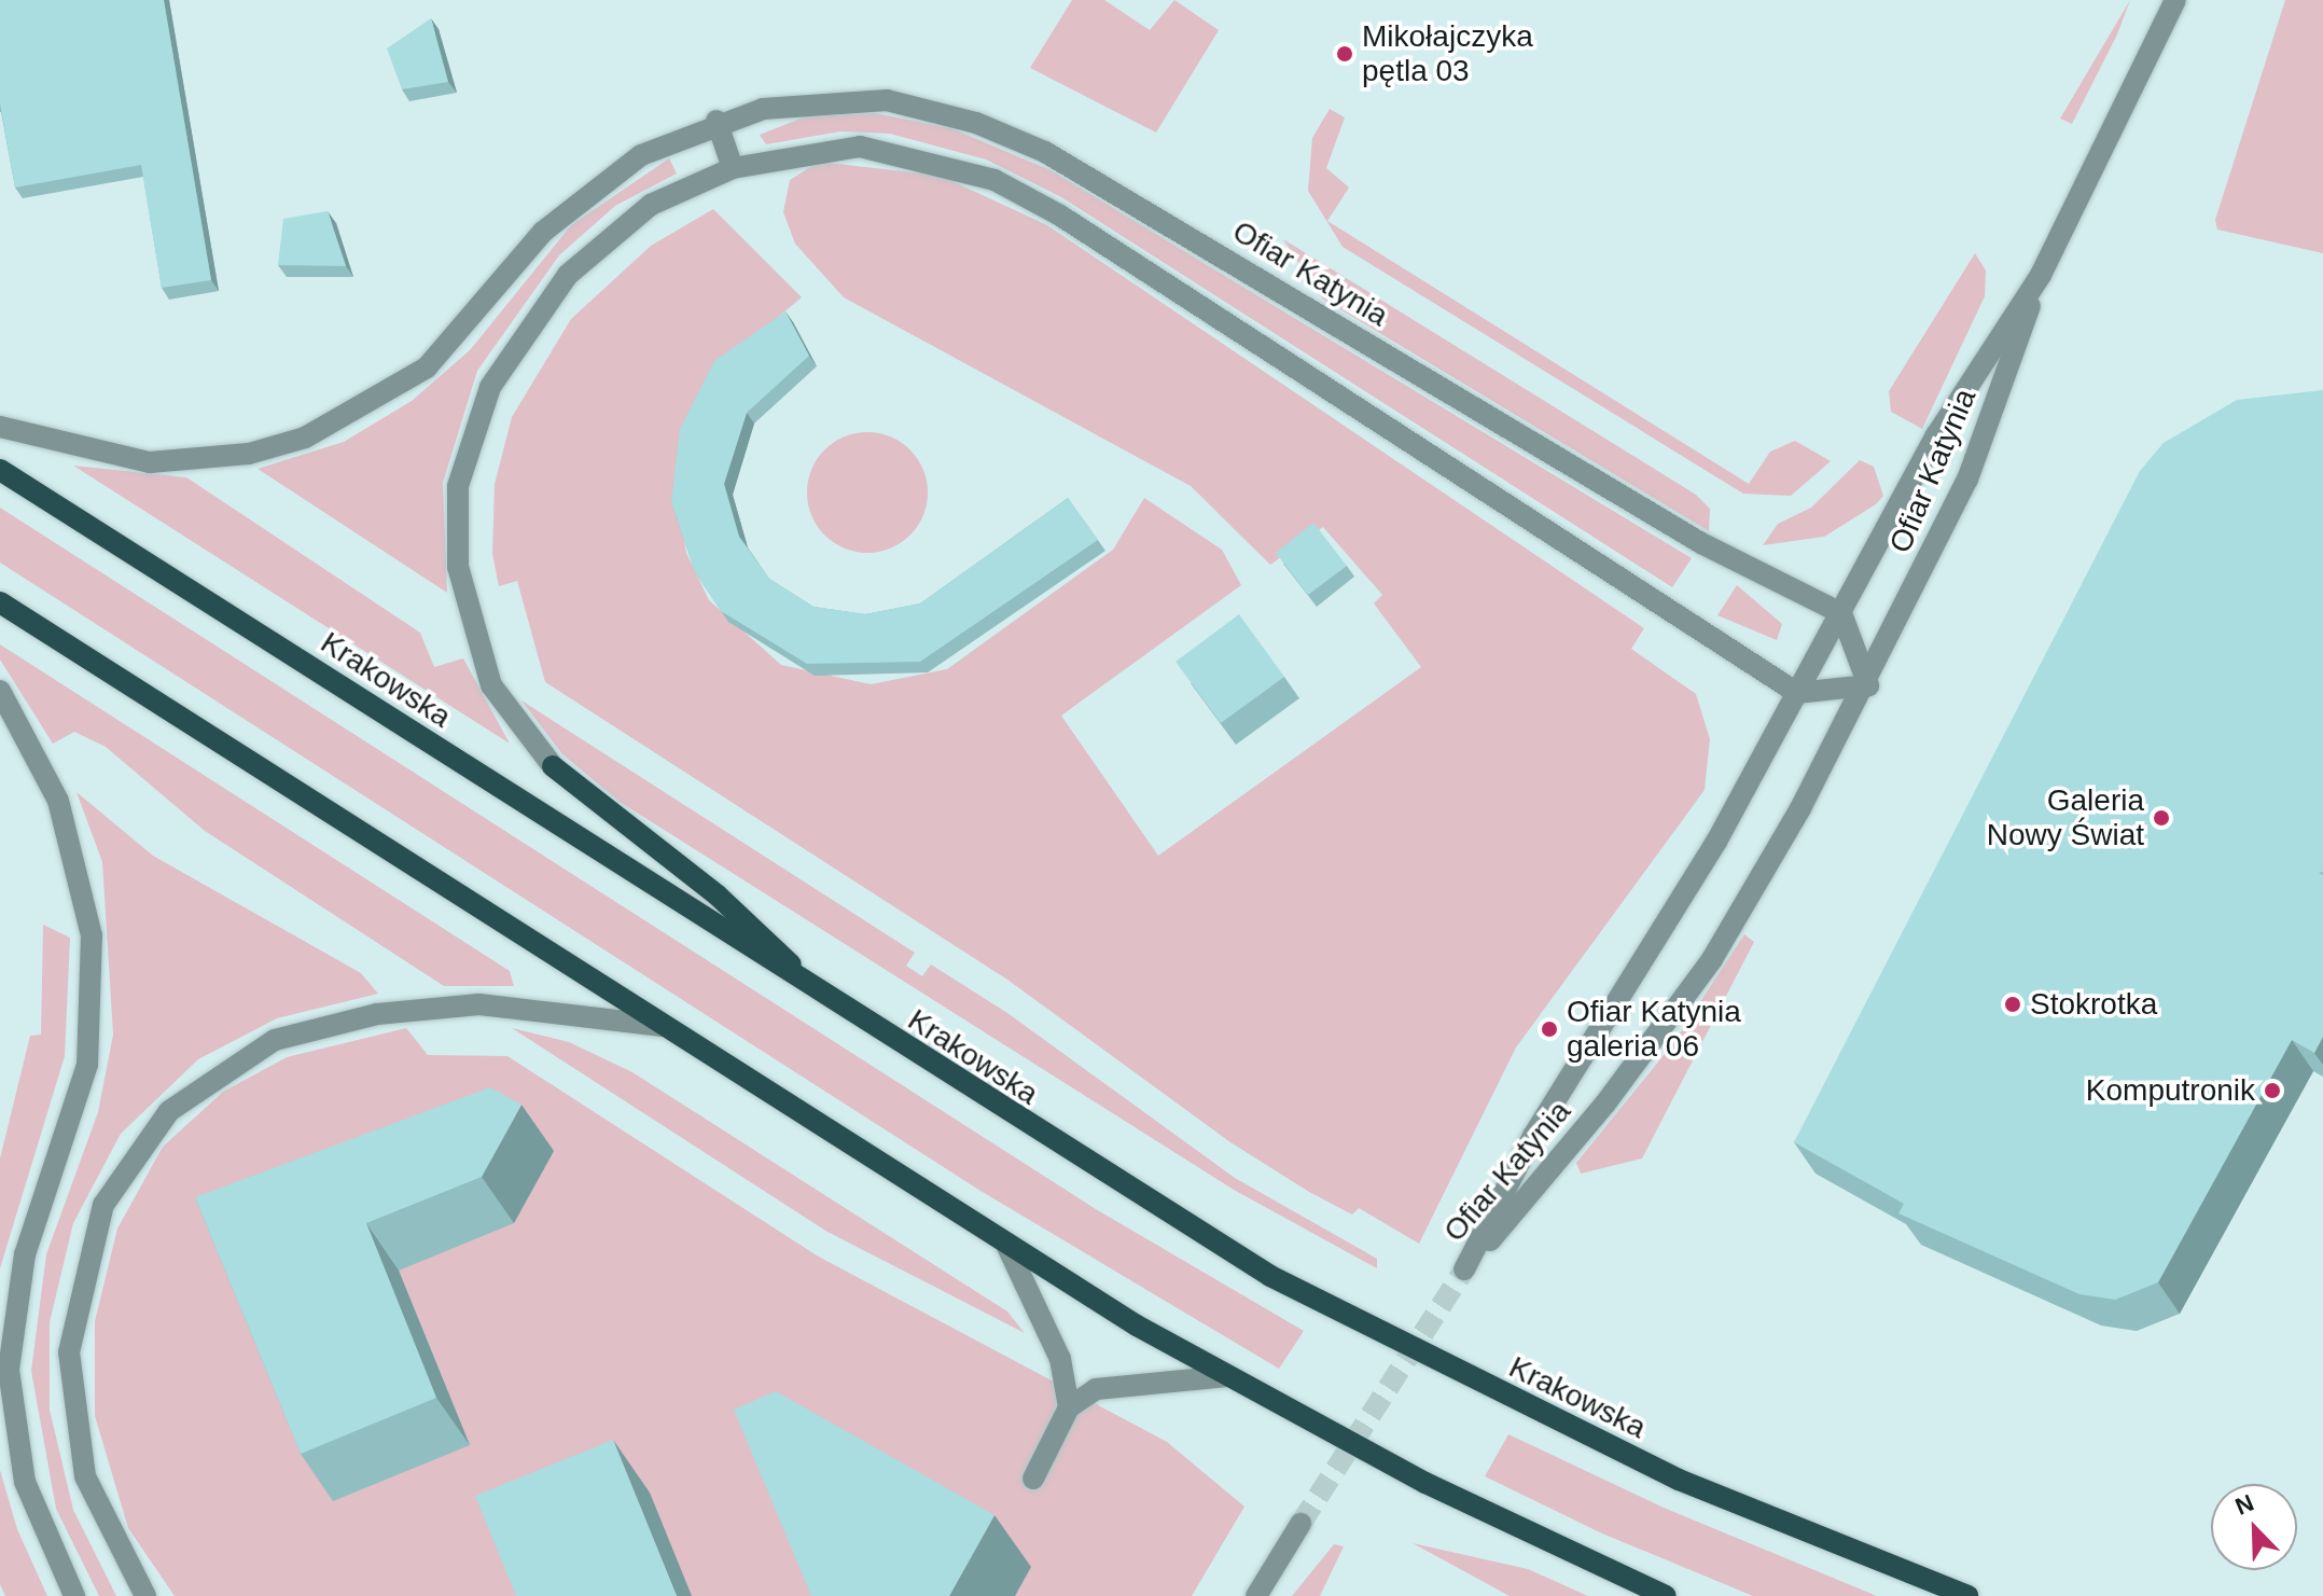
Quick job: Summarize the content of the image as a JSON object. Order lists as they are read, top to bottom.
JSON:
{
  "streets": {
    "main road": ["Krakowska"],
    "street": ["Ofiar Katynia"]
  },
  "places": [
    "Mikołajczyka pętla 03",
    "Galeria Nowy Świat",
    "Stokrotka",
    "Ofiar Katynia galeria 06",
    "Komputronik"
  ],
  "north": "top left"
}
